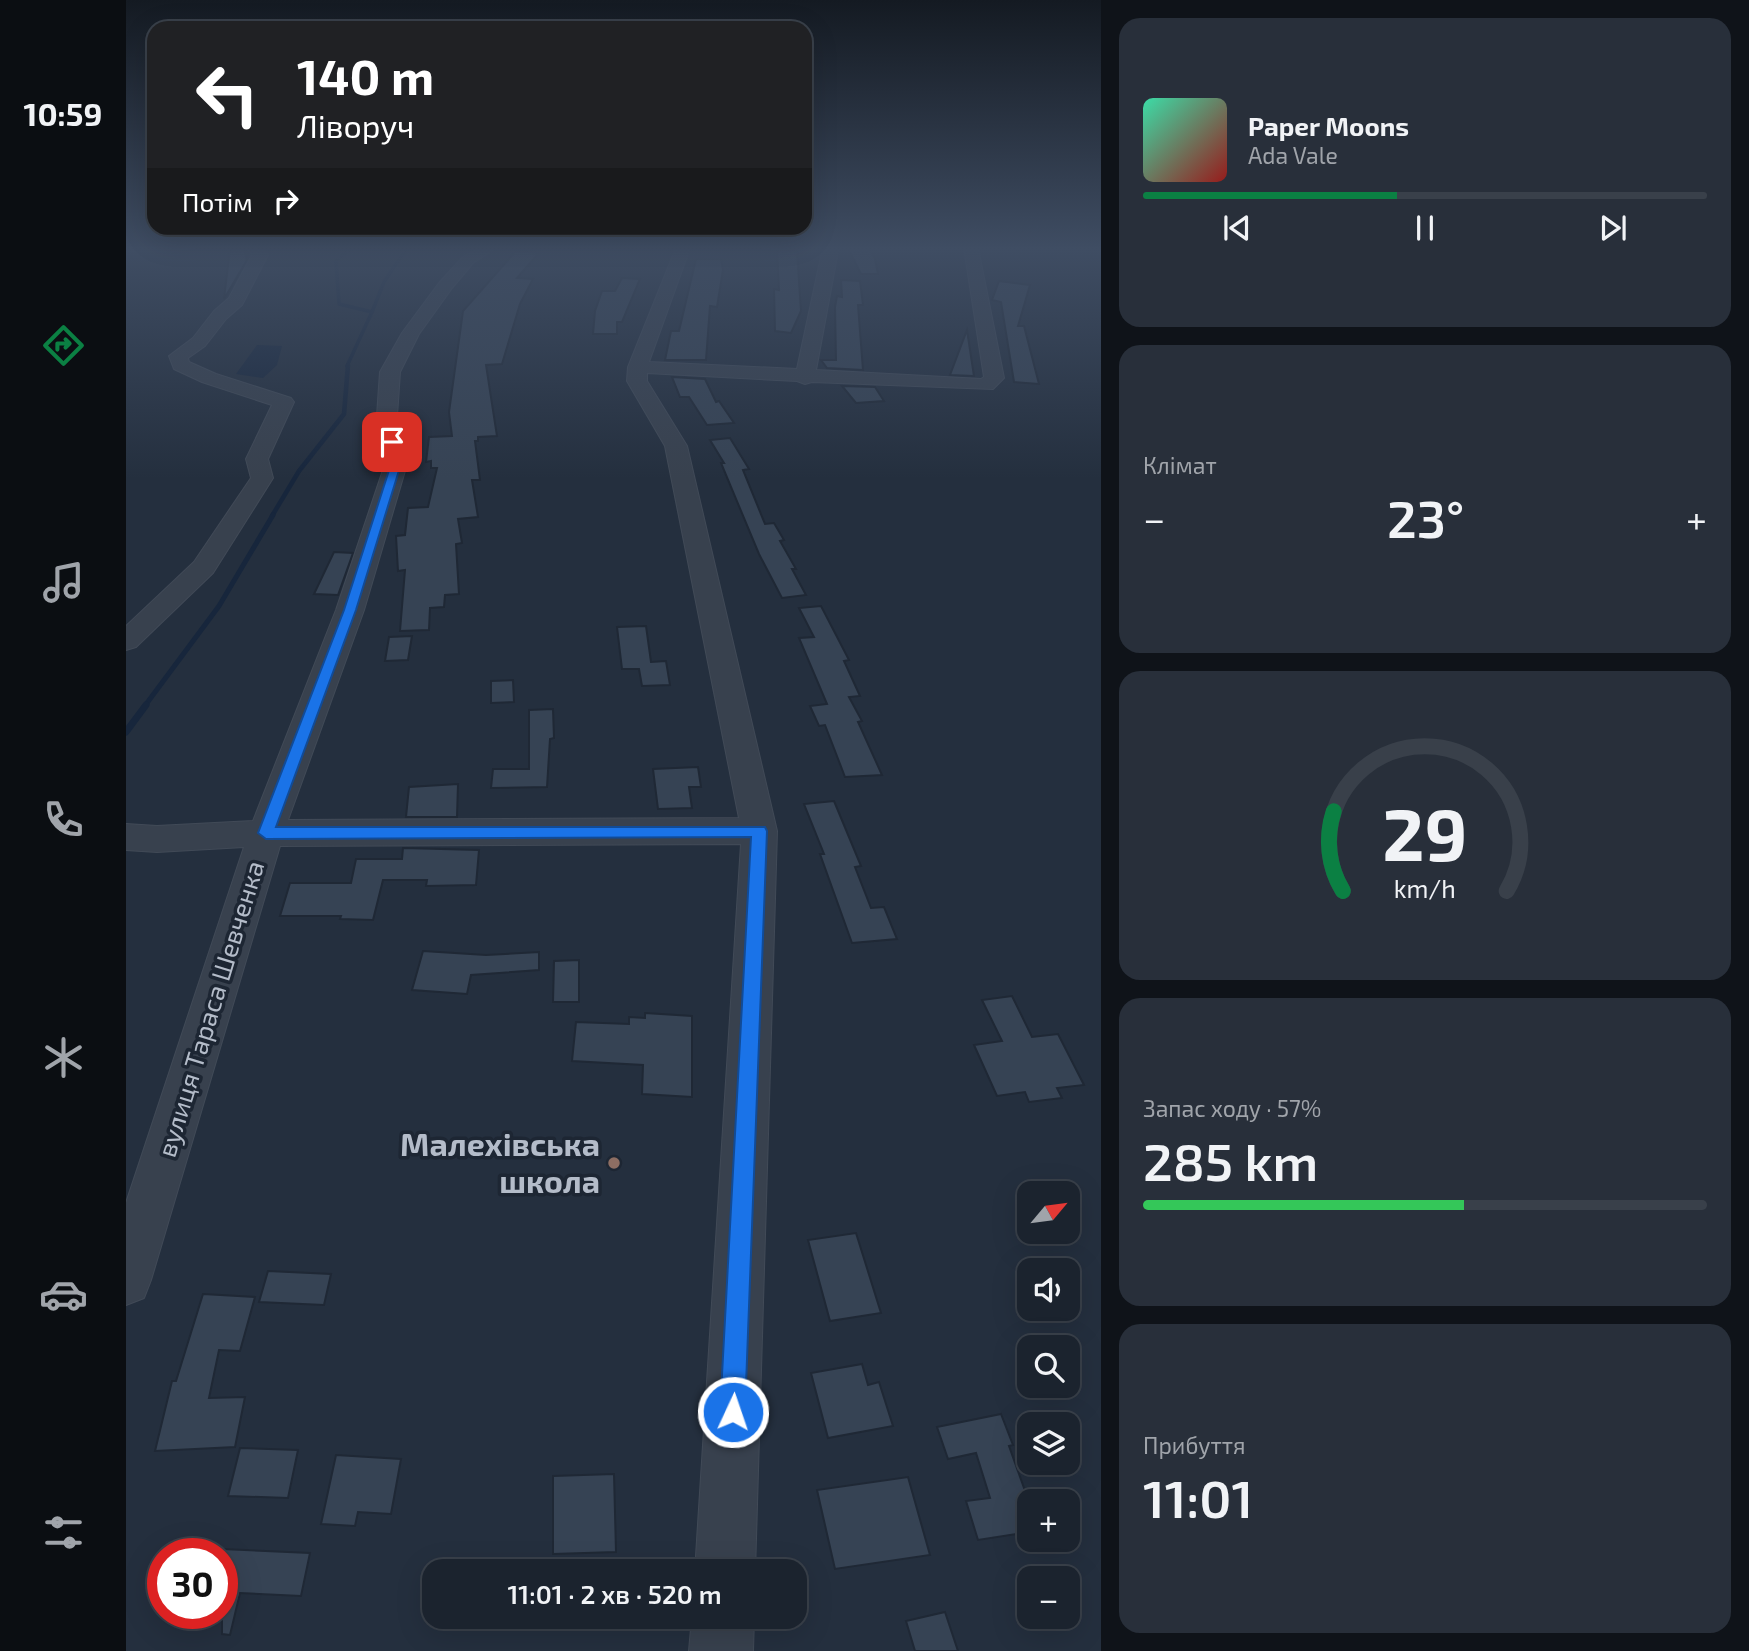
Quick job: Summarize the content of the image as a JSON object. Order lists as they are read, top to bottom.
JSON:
{
  "streets": {
    "street": ["вулиця Тараса Шевченка"]
  },
  "places": ["Малехівська школа"],
  "north": "top right",
  "page": {
    "tabs": "10:59",
    "turn": ["140 m", "Ліворуч"],
    "song": ["Paper Moons", "Ada Vale"],
    "then": "Потім",
    "tile": [
      "Клімат",
      ["Запас ходу · 57%", "285 km"],
      ["Прибуття", "11:01"]
    ],
    "heat": ["−", "23°", "+"],
    "map_buttons": ["+", "−"],
    "limit": "30",
    "trip": "11:01 · 2 хв · 520 m",
    "gauge": ["29", "km/h"]
  }
}
